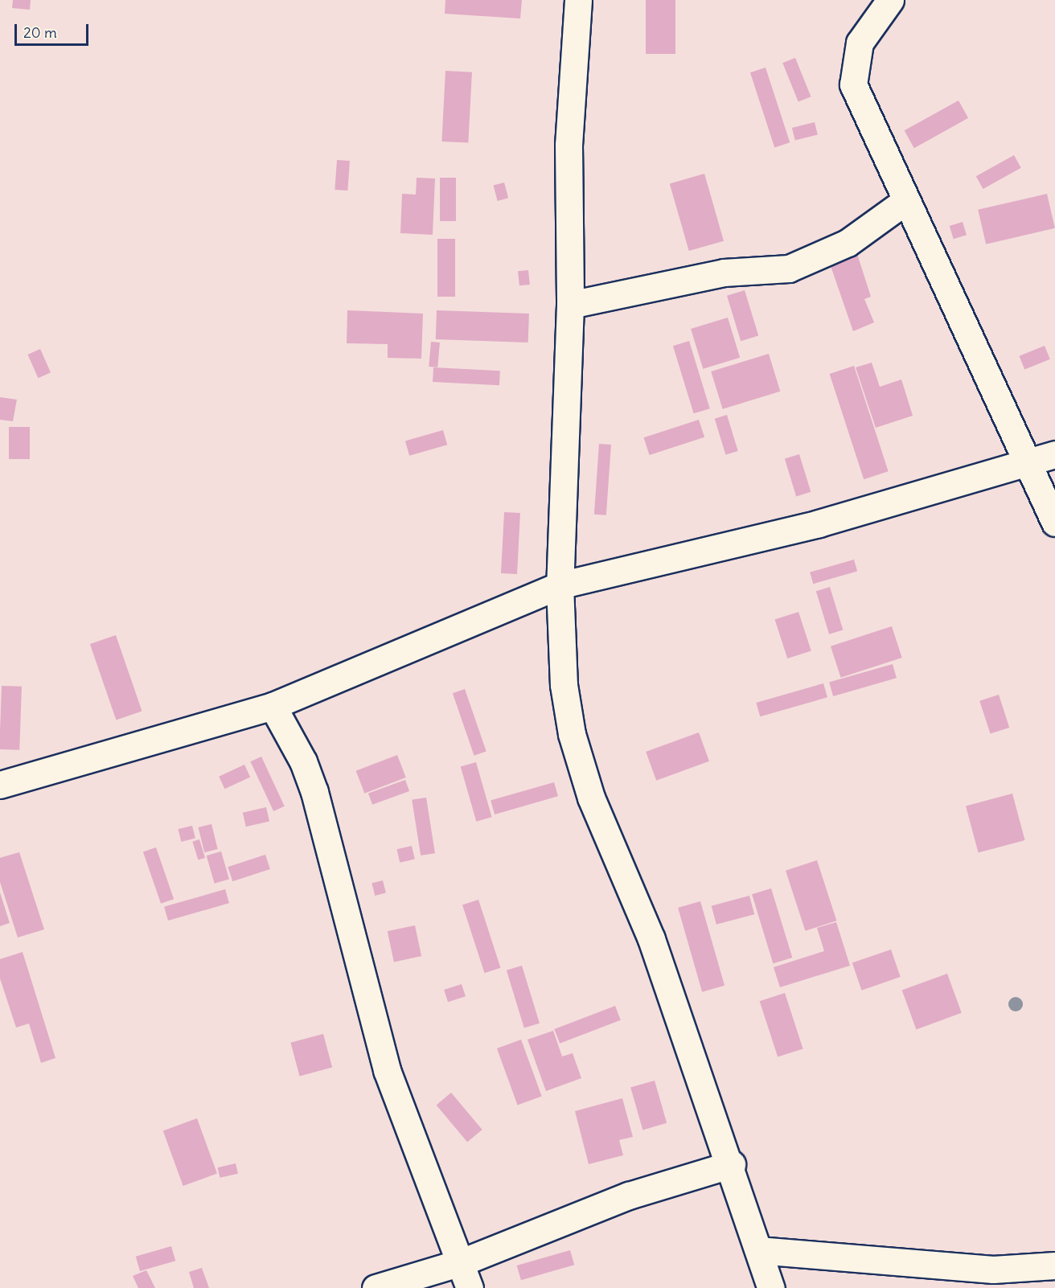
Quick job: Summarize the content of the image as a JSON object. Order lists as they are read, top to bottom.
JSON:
{
  "scale_bar": "20 m"
}
